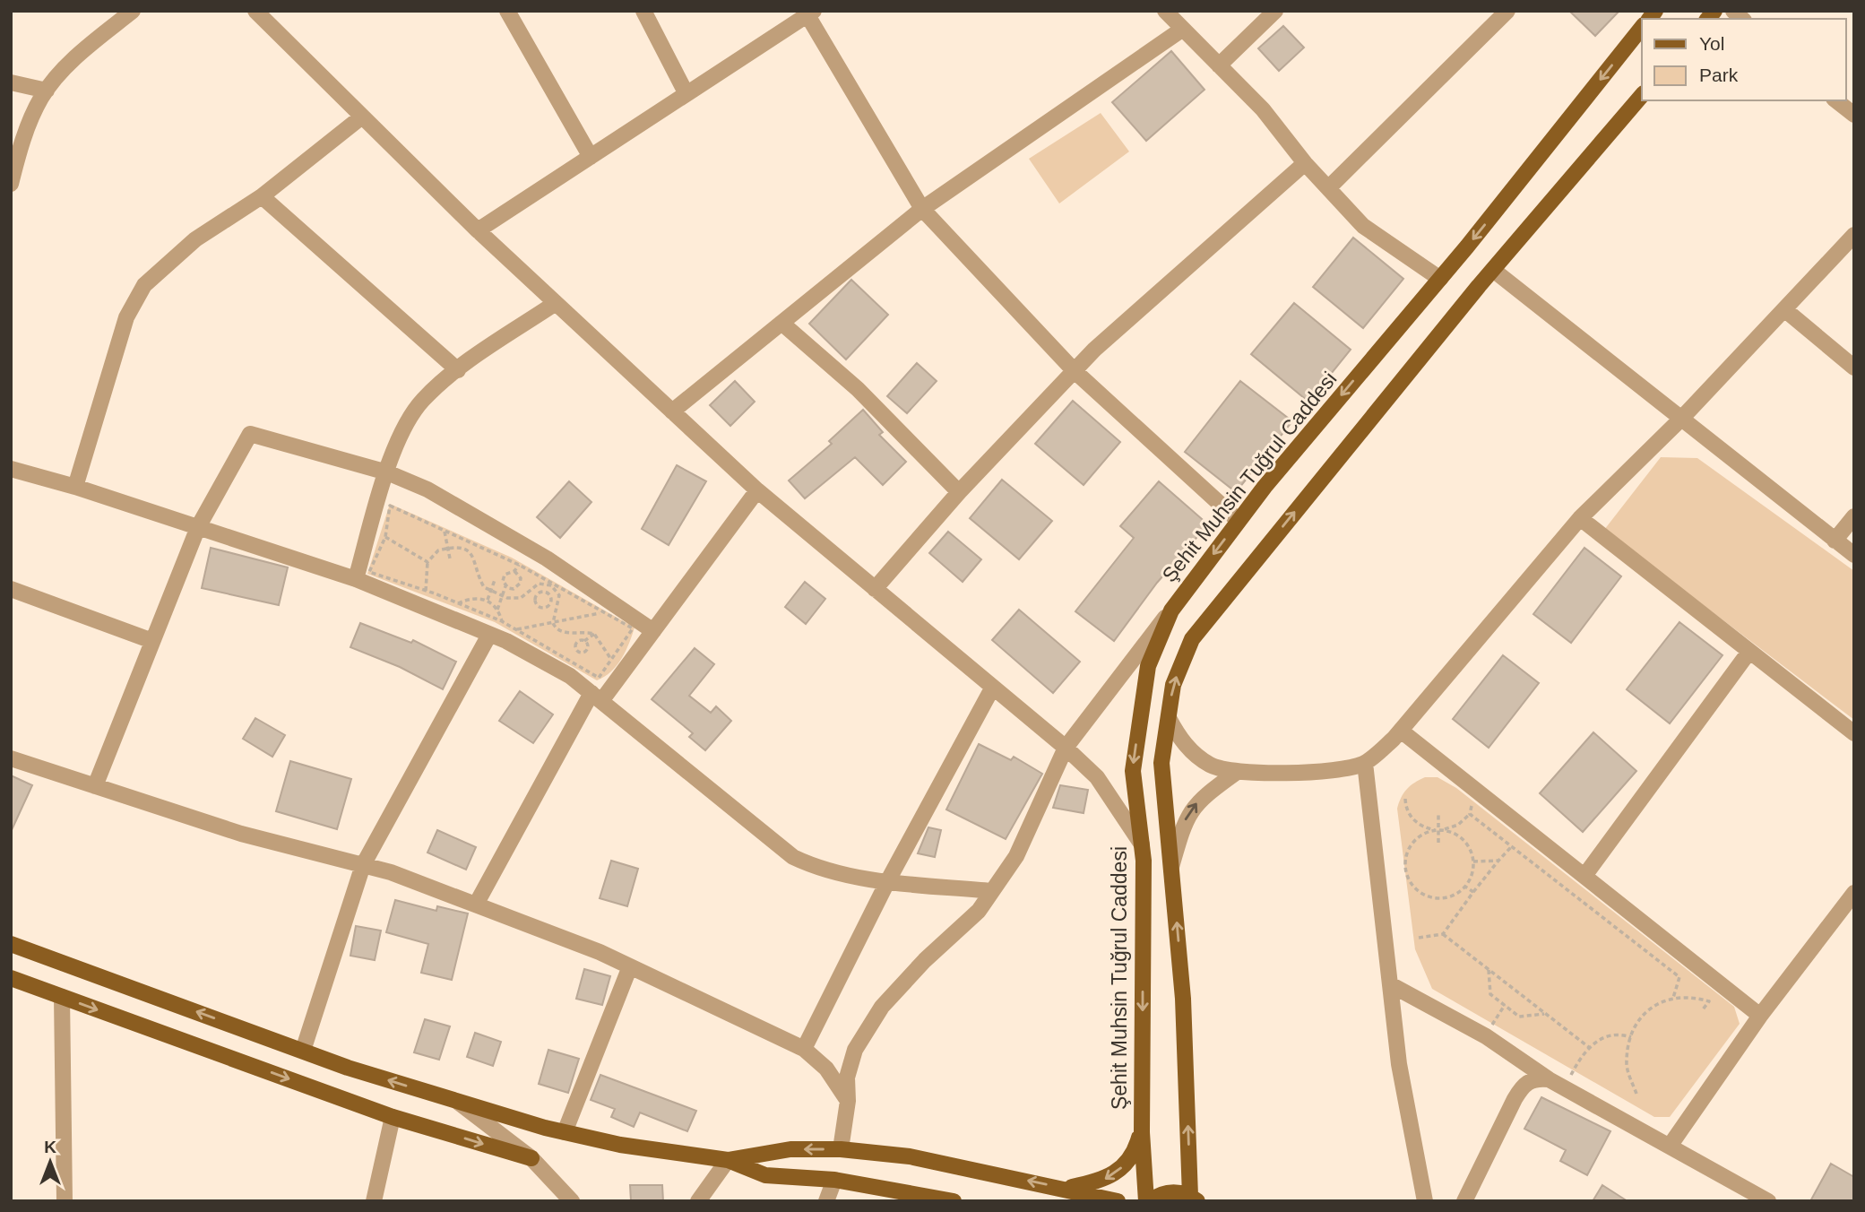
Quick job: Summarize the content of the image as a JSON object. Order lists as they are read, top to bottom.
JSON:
{
  "streets": {
    "main road": ["Şehit Muhsin Tuğrul Caddesi"]
  },
  "legend": ["Yol", "Park"],
  "north": "top"
}
